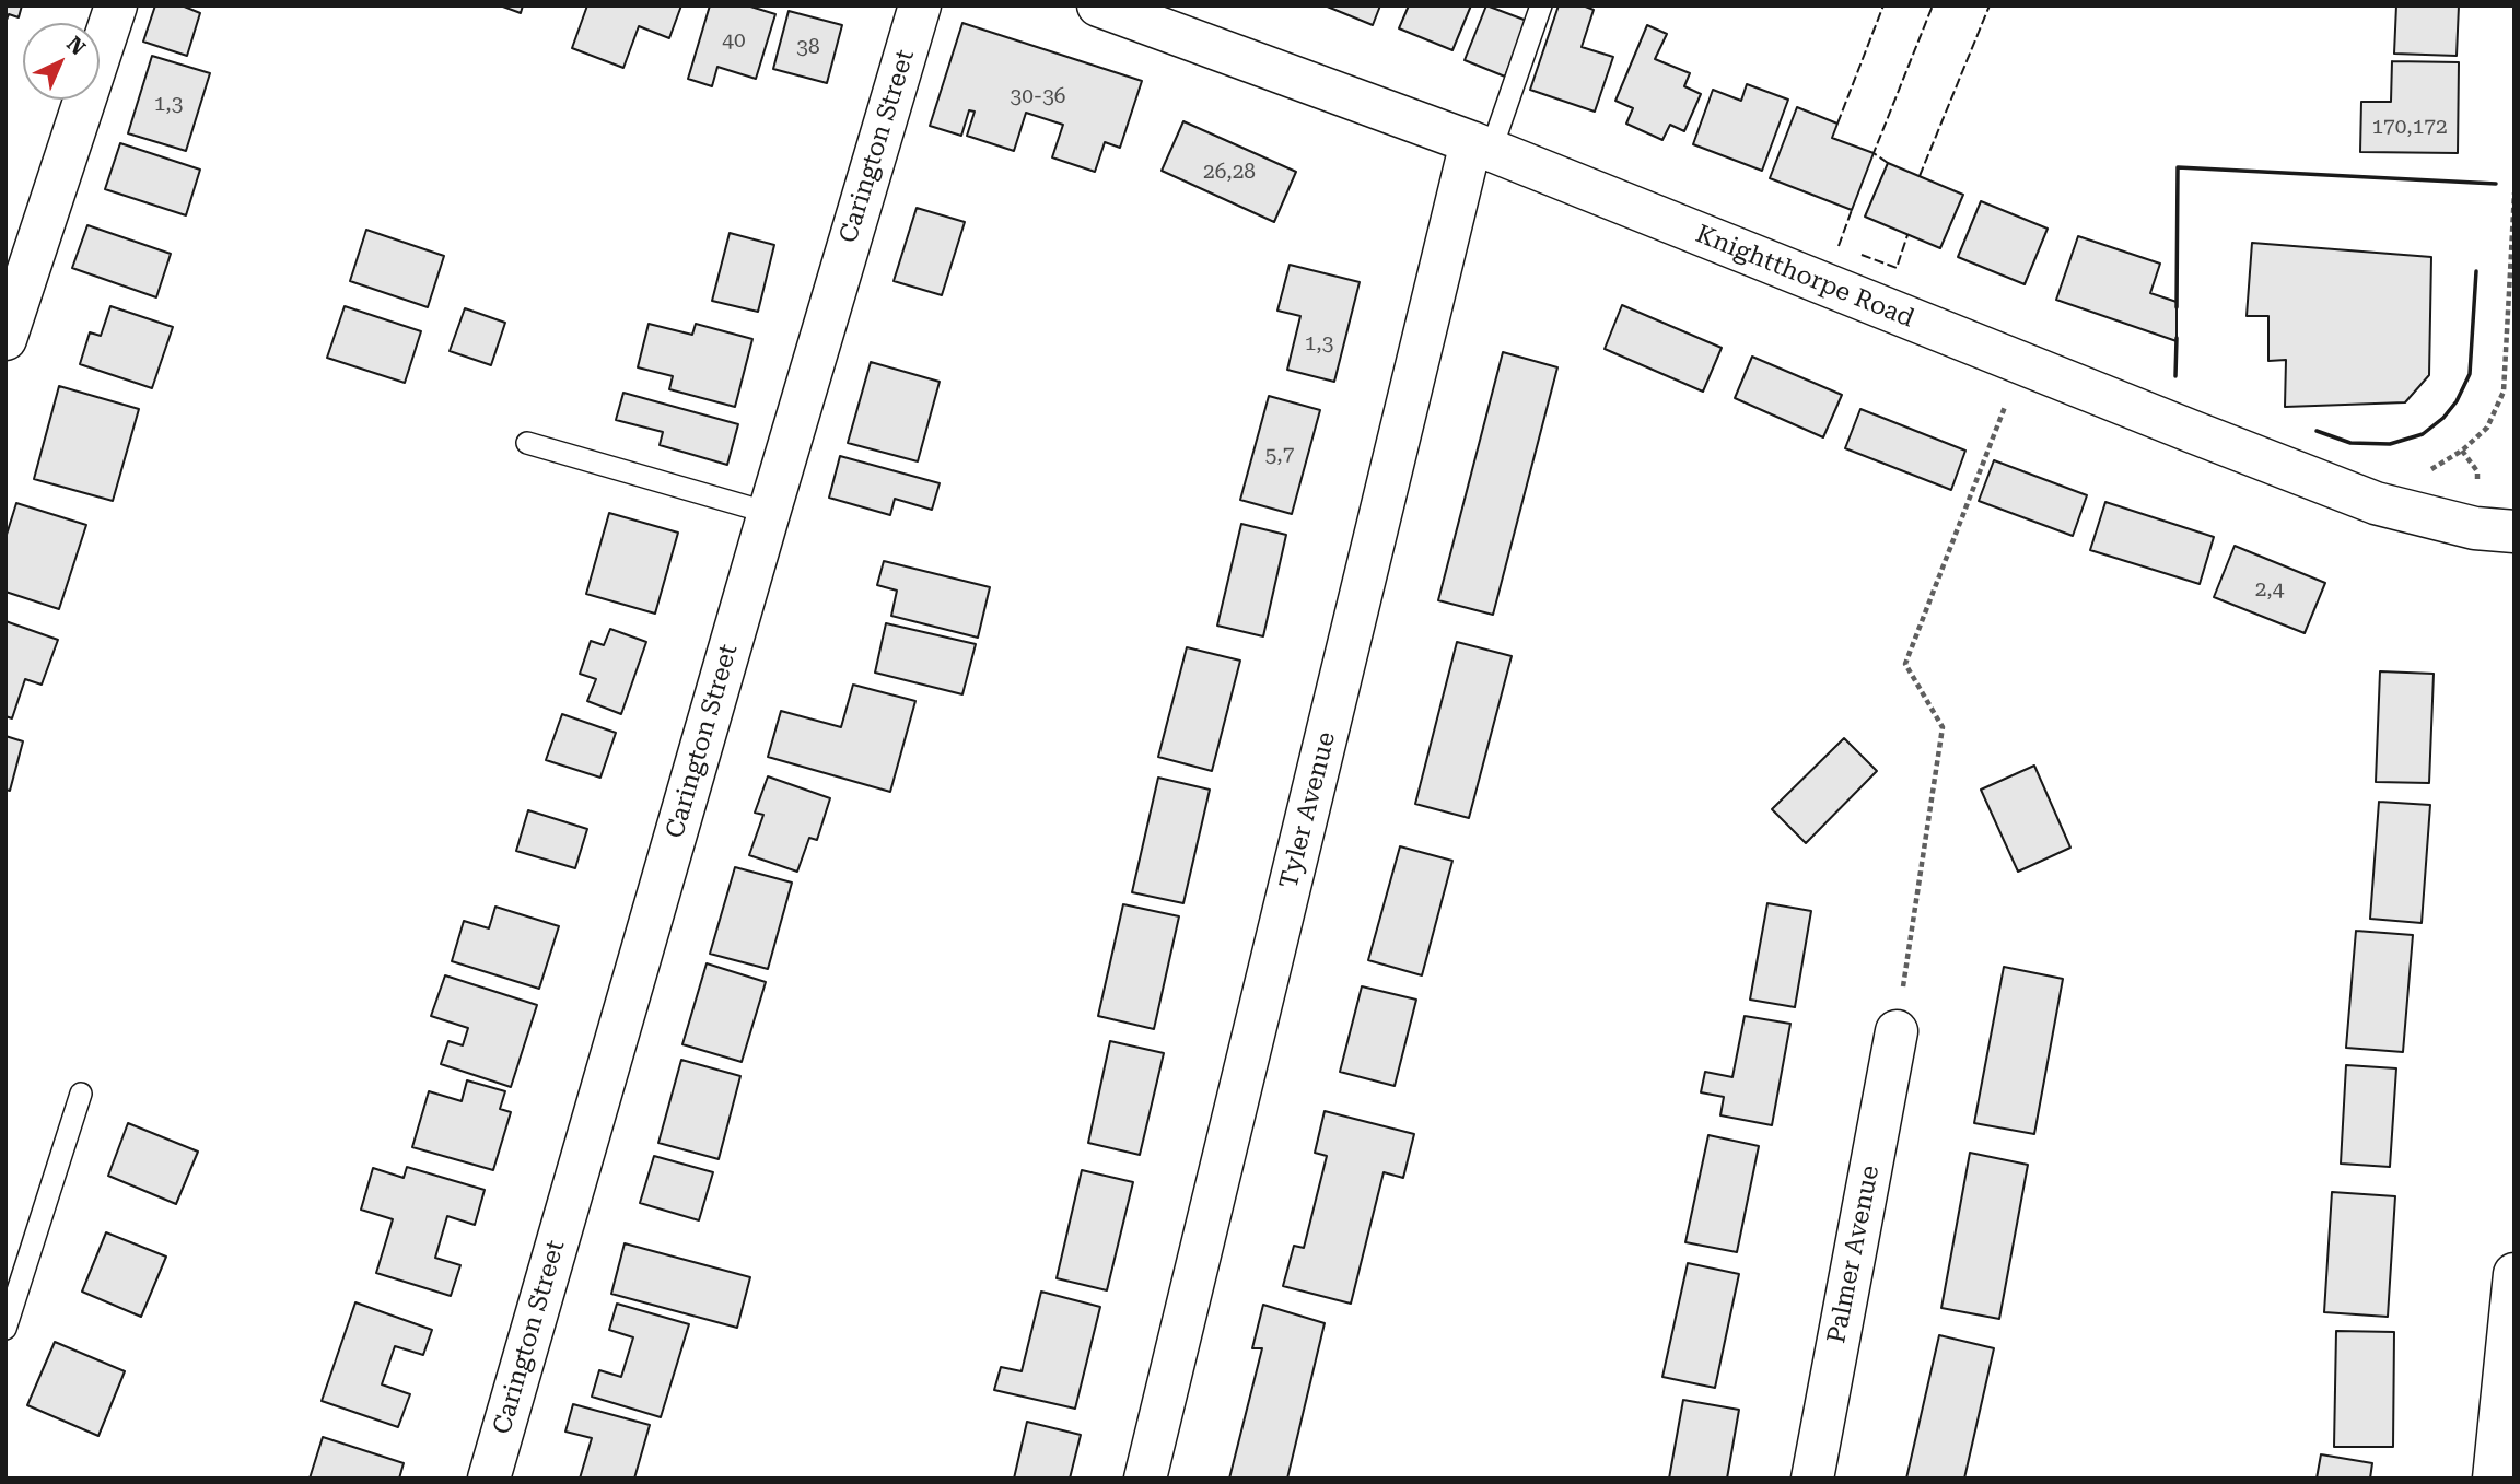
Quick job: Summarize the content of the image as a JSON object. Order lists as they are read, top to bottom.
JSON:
{
  "streets": {
    "main road": [
      "Carington Street",
      "Knightthorpe Road",
      "Tyler Avenue",
      "Palmer Avenue"
    ]
  },
  "crossings": [
    ["Knightthorpe Road", "Tyler Avenue"]
  ],
  "house_numbers": [
    "40",
    "38",
    "30-36",
    "1,3",
    "170,172",
    "26,28",
    "1,3",
    "5,7",
    "2,4"
  ],
  "north": "top right"
}
